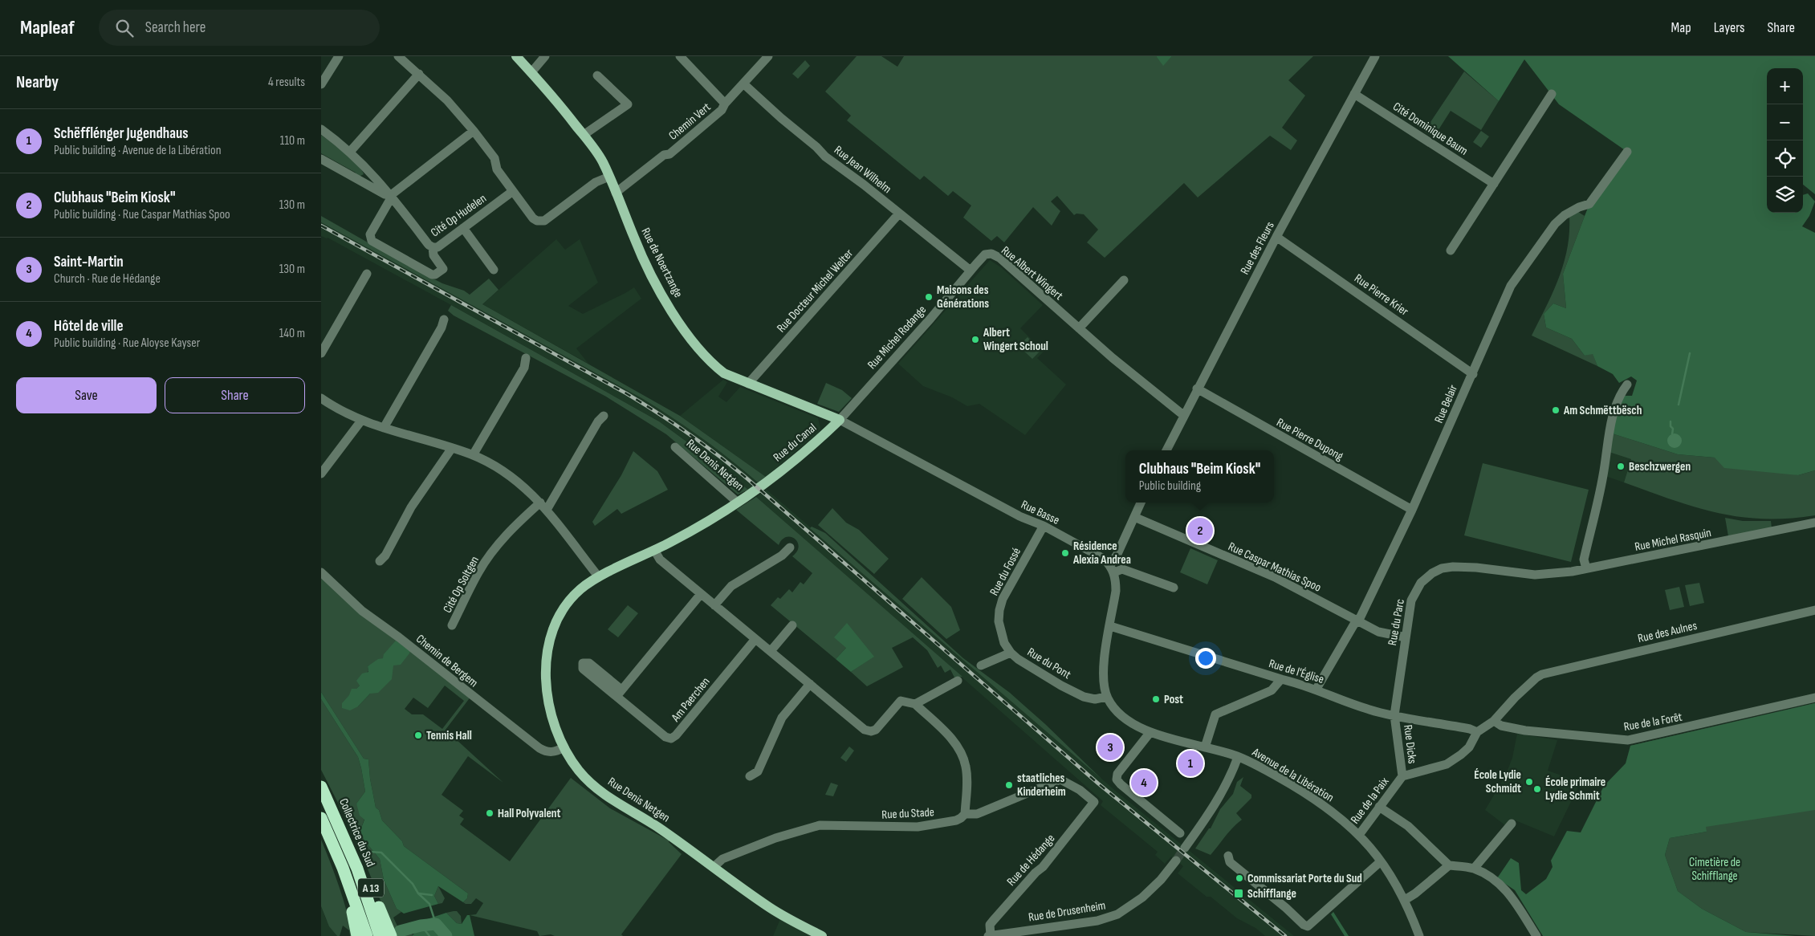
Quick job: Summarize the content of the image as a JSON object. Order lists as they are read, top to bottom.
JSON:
{
  "streets": {
    "highway": ["Collectrice du Sud", "A 13"],
    "main road": ["Rue de Noertzange", "Rue du Canal", "Rue Denis Netgen"],
    "street": [
      "Chemin Vert",
      "Cité Dominique Baum",
      "Rue Jean Wilhelm",
      "Cité Op Hudelen",
      "Rue des Fleurs",
      "Rue Albert Wingert",
      "Rue Docteur Michel Welter",
      "Rue Pierre Krier",
      "Rue Michel Rodange",
      "Rue Belair",
      "Rue Pierre Dupong",
      "Rue Basse",
      "Rue Michel Rasquin",
      "Rue Caspar Mathias Spoo",
      "Rue du Fossé",
      "Cité Op Soltgen",
      "Rue du Parc",
      "Rue des Aulnes",
      "Chemin de Bergem",
      "Rue du Pont",
      "Rue de l'Église",
      "Am Paerchen",
      "Rue de la Forêt",
      "Rue Dicks",
      "Avenue de la Libération",
      "Rue de la Paix",
      "Rue du Stade",
      "Rue de Hédange",
      "Rue de Drusenheim"
    ]
  },
  "crossings": [
    ["Chemin Vert", "Rue Jean Wilhelm"],
    ["Chemin Vert", "Rue de Noertzange"],
    ["Cité Dominique Baum", "Rue des Fleurs"],
    ["Rue Jean Wilhelm", "Rue Albert Wingert"],
    ["Rue Jean Wilhelm", "Rue Docteur Michel Welter"],
    ["Rue Jean Wilhelm", "Rue Michel Rodange"],
    ["Rue des Fleurs", "Rue Albert Wingert"],
    ["Rue des Fleurs", "Rue Pierre Krier"],
    ["Rue des Fleurs", "Rue Pierre Dupong"],
    ["Rue de Noertzange", "Rue Docteur Michel Welter"],
    ["Rue de Noertzange", "Rue Michel Rodange"],
    ["Rue de Noertzange", "Rue du Canal"],
    ["Rue de Noertzange", "Rue Basse"],
    ["Rue Albert Wingert", "Rue Michel Rodange"],
    ["Rue Pierre Krier", "Rue Belair"],
    ["Rue Michel Rodange", "Rue du Canal"],
    ["Rue Michel Rodange", "Rue Basse"],
    ["Rue Belair", "Rue Pierre Dupong"],
    ["Rue Belair", "Rue Caspar Mathias Spoo"],
    ["Rue Belair", "Rue de l'Église"],
    ["Rue du Canal", "Rue Denis Netgen"],
    ["Rue du Canal", "Rue Basse"],
    ["Rue Denis Netgen", "Chemin de Bergem"],
    ["Rue Denis Netgen", "Rue du Stade"],
    ["Rue Basse", "Rue du Fossé"],
    ["Rue Michel Rasquin", "Rue du Parc"],
    ["Rue Caspar Mathias Spoo", "Rue du Parc"],
    ["Rue du Fossé", "Rue du Pont"],
    ["Rue du Parc", "Rue de l'Église"],
    ["Rue du Parc", "Rue Dicks"],
    ["Rue des Aulnes", "Rue de la Paix"],
    ["Rue du Pont", "Avenue de la Libération"],
    ["Rue de l'Église", "Rue Dicks"],
    ["Rue de l'Église", "Rue de la Paix"],
    ["Rue de la Forêt", "Rue de la Paix"],
    ["Rue Dicks", "Rue de la Paix"],
    ["Avenue de la Libération", "Rue de la Paix"],
    ["Rue du Stade", "Rue de Hédange"],
    ["Collectrice du Sud", "A 13"],
    ["Rue de Hédange", "Rue de Drusenheim"]
  ],
  "parks": ["Cimetière de Schifflange"],
  "places": {
    "other": [
      "Maisons des Générations",
      "Albert Wingert Schoul",
      "Am Schmëttbësch",
      "Beschzwergen",
      "Résidence Alexia Andrea",
      "Post",
      "Tennis Hall",
      "École Lydie Schmidt",
      "staatliches Kinderheim",
      "École primaire Lydie Schmit",
      "Hall Polyvalent",
      "Commissariat Porte du Sud"
    ],
    "transit": ["Schifflange"]
  },
  "page": {
    "header": "Mapleaf",
    "search": "Search here",
    "nav": ["Map", "Layers", "Share"],
    "heading": ["Nearby", "4 results"],
    "map_buttons": ["+", "−"],
    "list": [
      {
        "mark": "1",
        "name": "Schëfflénger Jugendhaus",
        "note": "Public building · Avenue de la Libération",
        "value": "110 m"
      },
      {
        "mark": "2",
        "name": "Clubhaus \"Beim Kiosk\"",
        "note": "Public building · Rue Caspar Mathias Spoo",
        "value": "130 m"
      },
      {
        "mark": "3",
        "name": "Saint-Martin",
        "note": "Church · Rue de Hédange",
        "value": "130 m"
      },
      {
        "mark": "4",
        "name": "Hôtel de ville",
        "note": "Public building · Rue Aloyse Kayser",
        "value": "140 m"
      }
    ],
    "buttons": ["Save", "Share"],
    "popup": ["Clubhaus \"Beim Kiosk\"", "Public building"],
    "pins": [
      "2",
      "3",
      "1",
      "4"
    ]
  }
}
